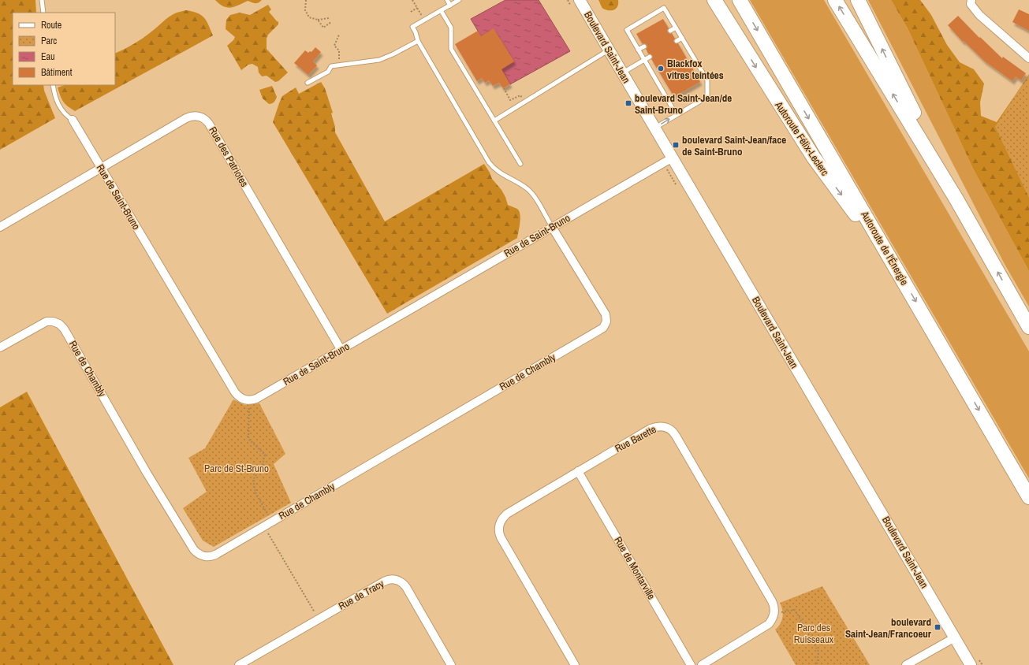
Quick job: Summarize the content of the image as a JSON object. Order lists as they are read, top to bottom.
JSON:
{
  "streets": {
    "highway": ["Autoroute Félix-Leclerc", "Autoroute de l'Énergie"],
    "street": [
      "Boulevard Saint-Jean",
      "Rue des Patriotes",
      "Rue de Saint-Bruno",
      "Rue de Chambly",
      "Rue Barette",
      "Rue de Montarville",
      "Rue de Tracy"
    ]
  },
  "crossings": [
    ["Boulevard Saint-Jean", "Rue de Saint-Bruno"],
    ["Autoroute Félix-Leclerc", "Autoroute de l'Énergie"],
    ["Rue des Patriotes", "Rue de Saint-Bruno"],
    ["Rue de Saint-Bruno", "Rue de Chambly"],
    ["Rue Barette", "Rue de Montarville"]
  ],
  "parks": ["Parc de St-Bruno", "Parc des Ruisseaux"],
  "places": {
    "other": ["Blackfox vitres teintées"],
    "transit": ["boulevard Saint-Jean/de Saint-Bruno", "boulevard Saint-Jean/face de Saint-Bruno", "boulevard Saint-Jean/Francoeur"]
  },
  "legend": [
    "Route",
    "Parc",
    "Eau",
    "Bâtiment"
  ]
}
